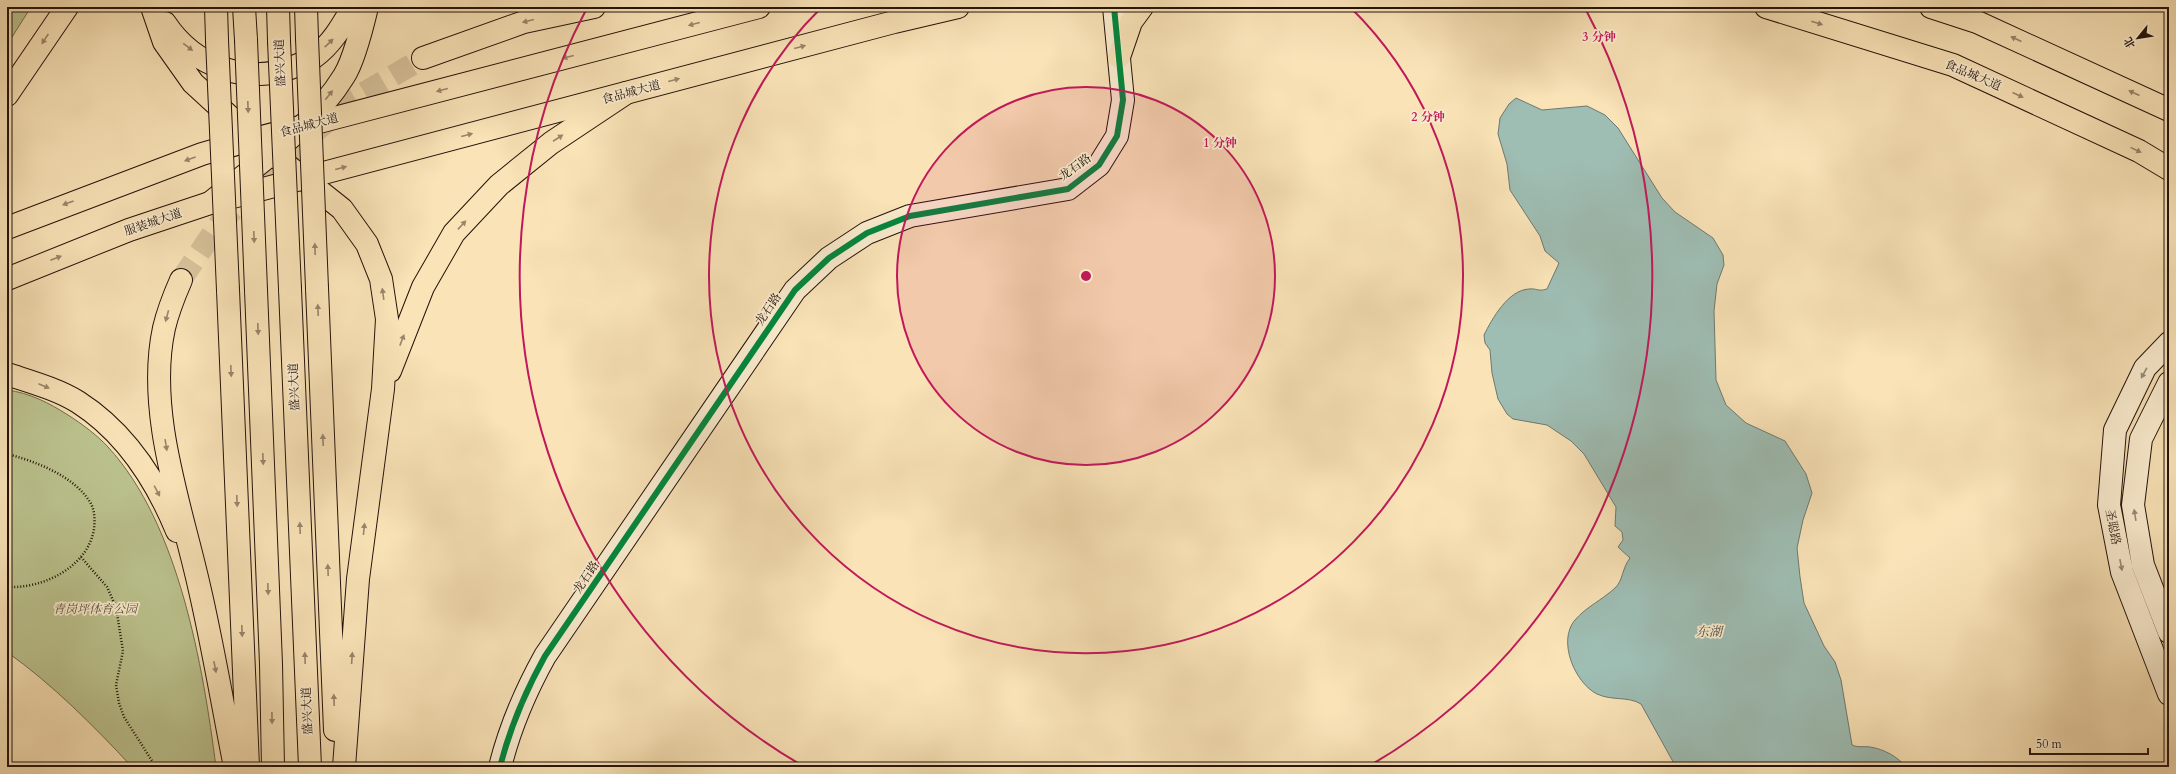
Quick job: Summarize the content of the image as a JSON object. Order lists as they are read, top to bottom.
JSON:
{
  "streets": {
    "main road": ["盛兴大道", "食品城大道", "服装城大道"],
    "street": ["龙石路", "圣聪路"]
  },
  "crossings": [
    ["食品城大道", "服装城大道"]
  ],
  "water": ["东湖"],
  "parks": ["青岗坪体育公园"],
  "scale_bar": "50 m",
  "north": "bottom left",
  "rings": ["3 分钟", "2 分钟", "1 分钟"]
}
